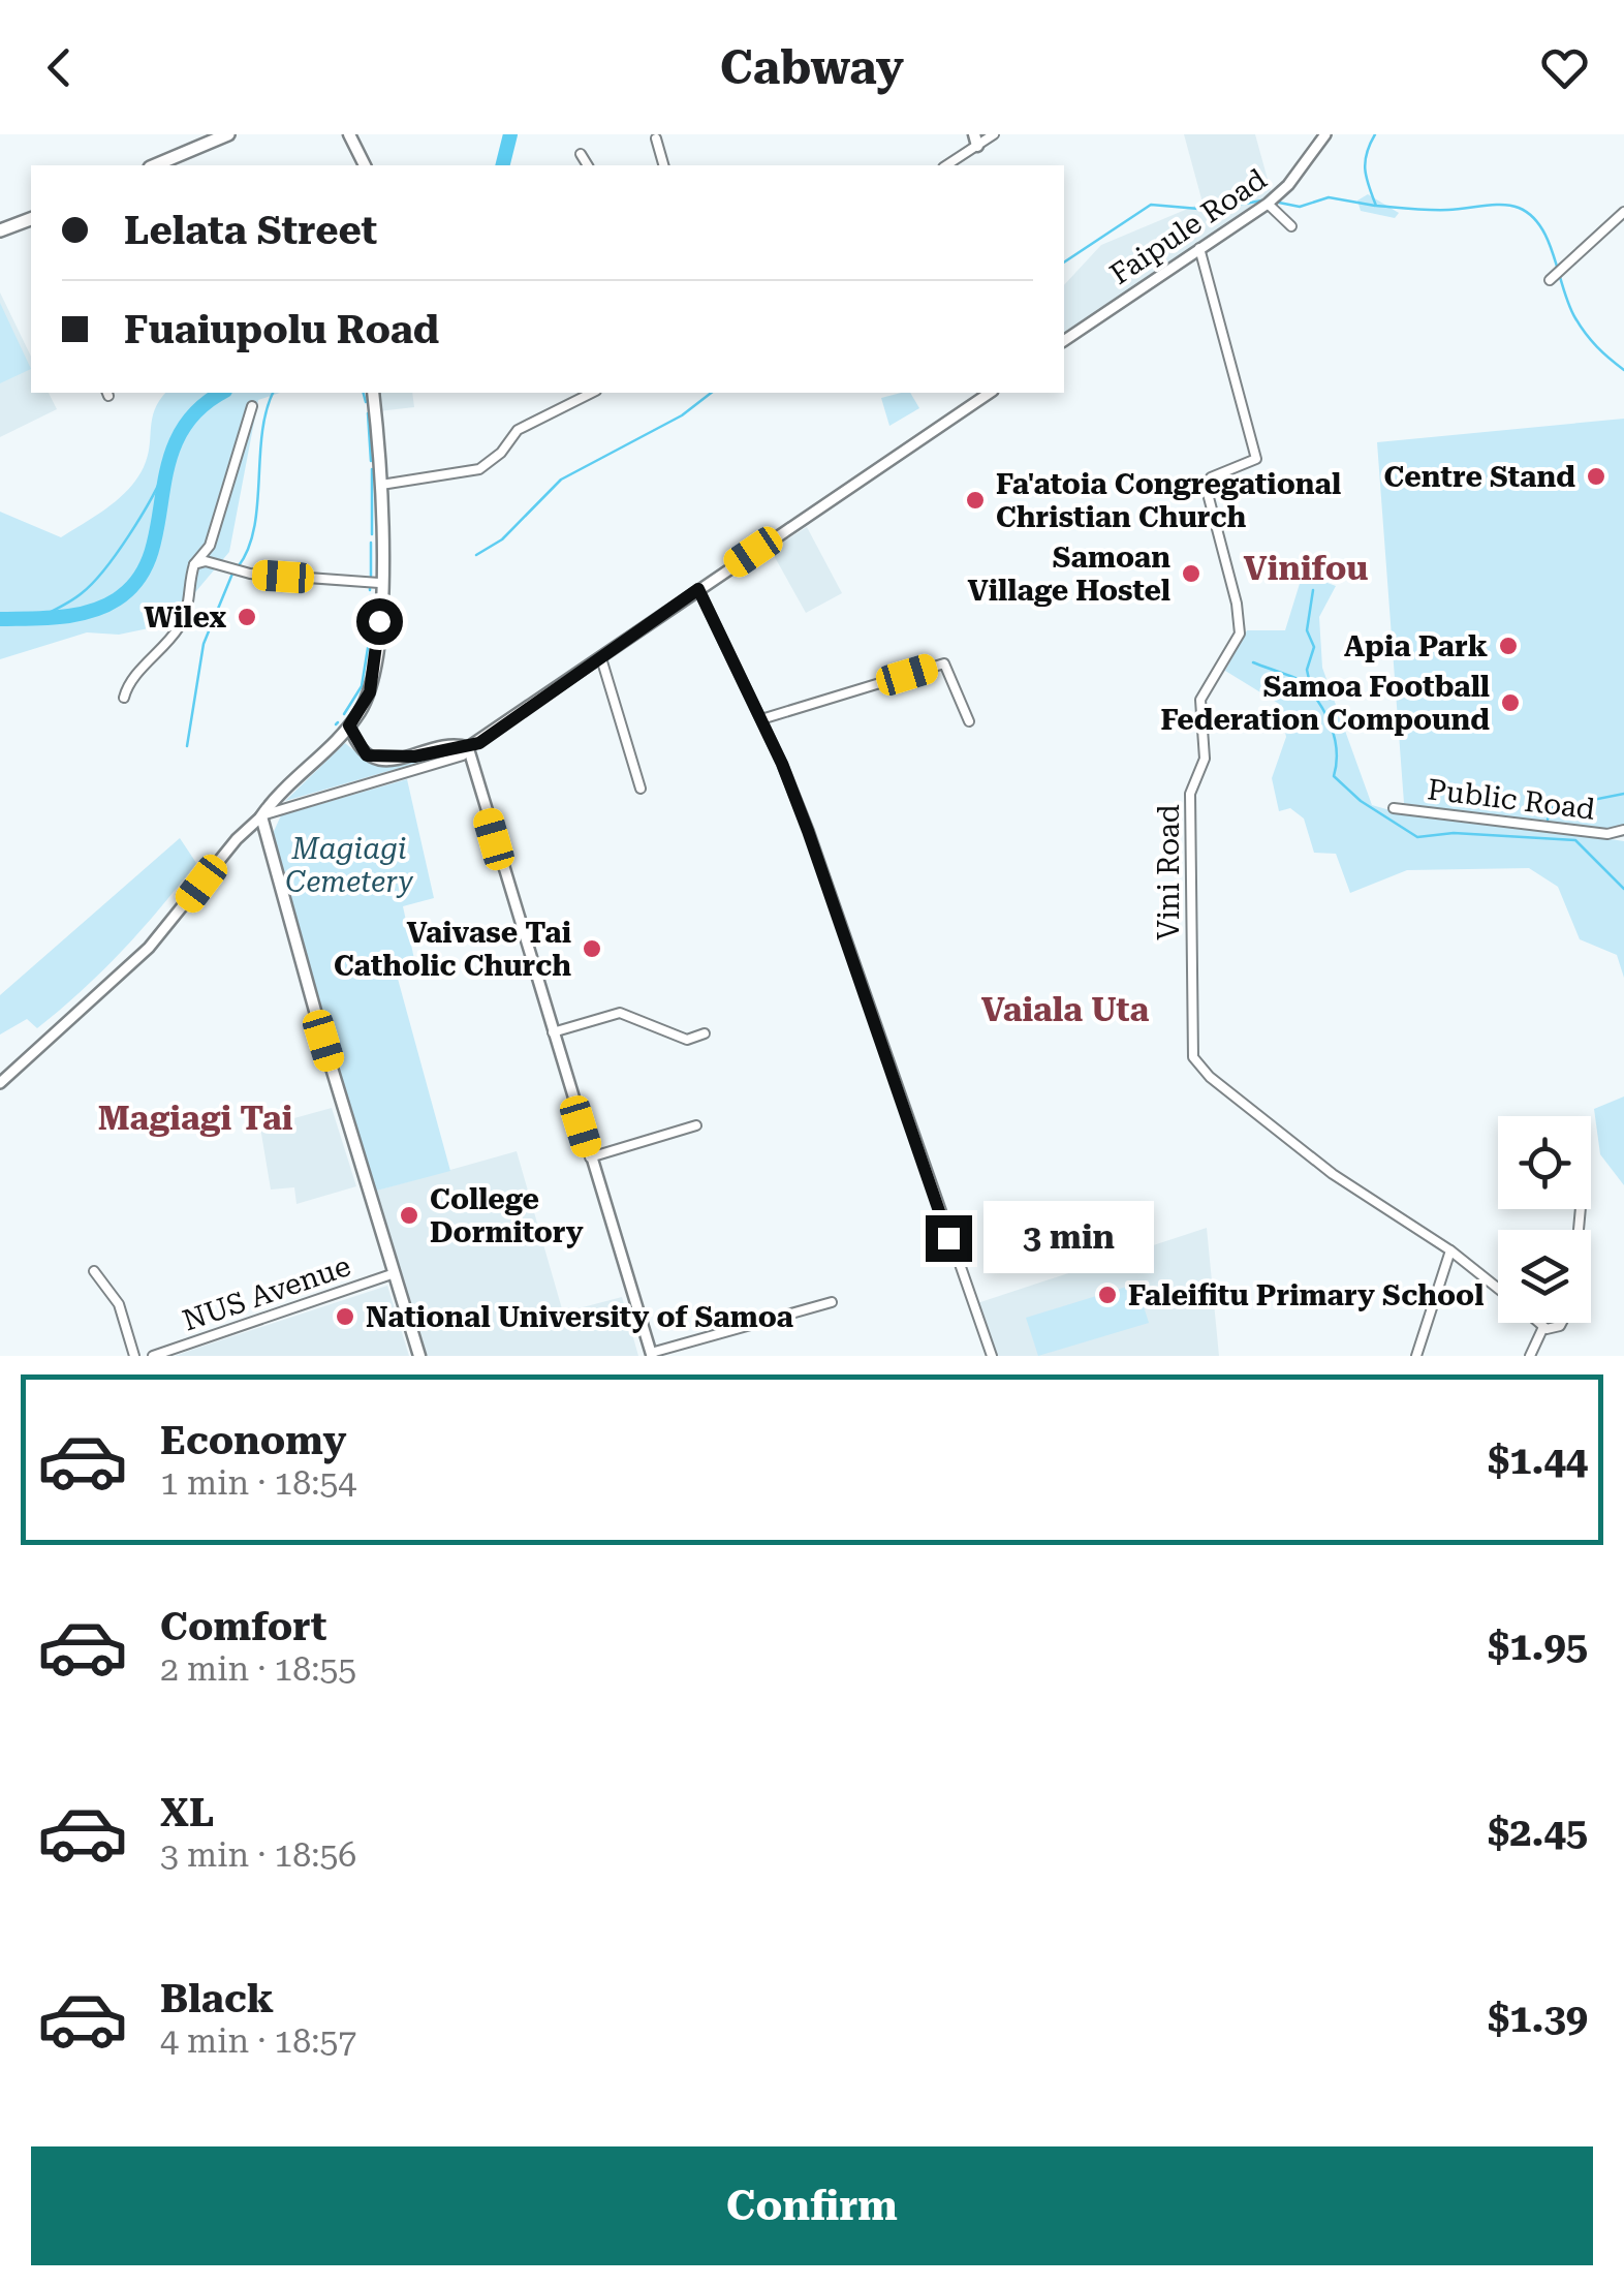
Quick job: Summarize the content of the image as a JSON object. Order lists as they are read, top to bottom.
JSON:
{
  "streets": {
    "street": [
      "Faipule Road",
      "Public Road",
      "Vini Road",
      "NUS Avenue"
    ]
  },
  "crossings": [
    ["Faipule Road", "Vini Road"]
  ],
  "districts": ["Vinifou", "Vaiala Uta", "Magiagi Tai"],
  "parks": ["Magiagi Cemetery"],
  "places": [
    "Centre Stand",
    "Fa'atoia Congregational Christian Church",
    "Samoan Village Hostel",
    "Wilex",
    "Apia Park",
    "Samoa Football Federation Compound",
    "Vaivase Tai Catholic Church",
    "College Dormitory",
    "Faleifitu Primary School",
    "National University of Samoa"
  ],
  "page": {
    "header": "Cabway",
    "banner": ["Lelata Street", "Fuaiupolu Road"],
    "bubble": "3 min",
    "list": [
      {
        "name": "Economy",
        "note": "1 min · 18:54",
        "value": "$1.44"
      },
      {
        "name": "Comfort",
        "note": "2 min · 18:55",
        "value": "$1.95"
      },
      {
        "name": "XL",
        "note": "3 min · 18:56",
        "value": "$2.45"
      },
      {
        "name": "Black",
        "note": "4 min · 18:57",
        "value": "$1.39"
      }
    ],
    "buttons": "Confirm"
  }
}
